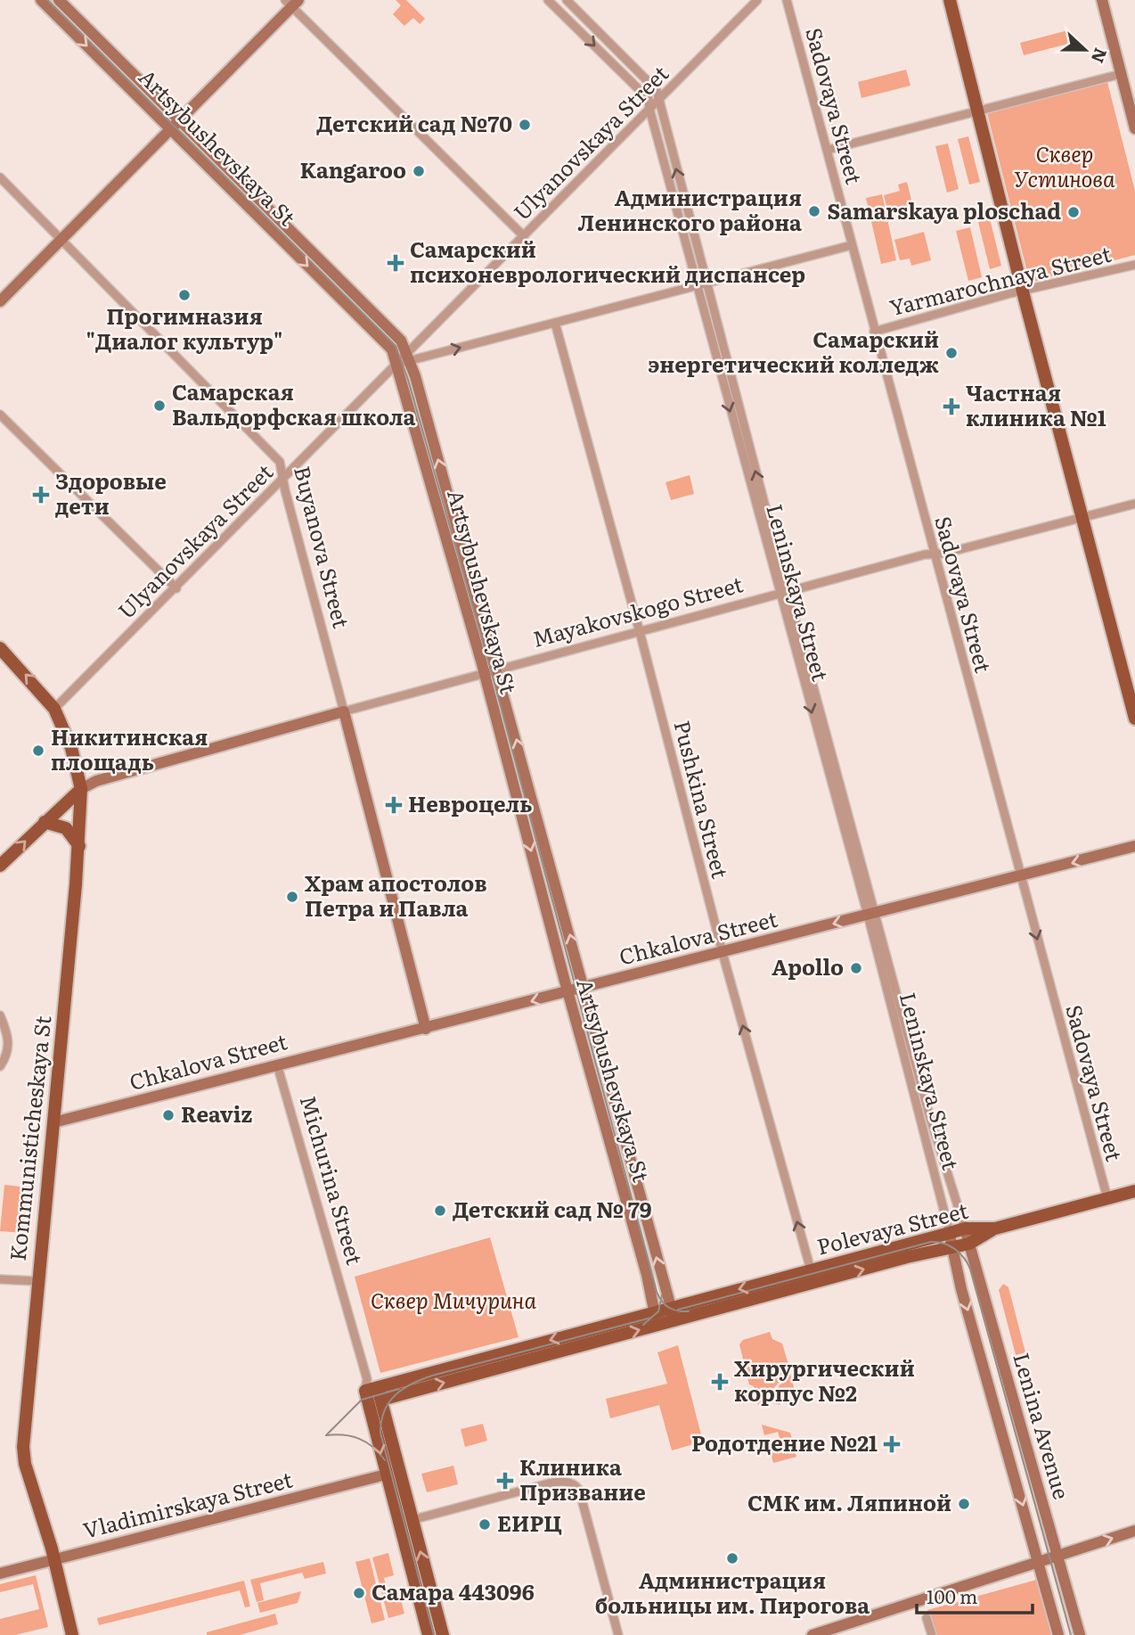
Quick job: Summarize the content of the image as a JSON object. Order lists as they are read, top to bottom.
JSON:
{
  "streets": {
    "main road": [
      "Artsybushevskaya St",
      "Buyanova Street",
      "Mayakovskogo Street",
      "Chkalova Street",
      "Kommunisticheskaya St",
      "Michurina Street",
      "Polevaya Street",
      "Lenina Avenue",
      "Vladimirskaya Street"
    ],
    "street": [
      "Sadovaya Street",
      "Ulyanovskaya Street",
      "Yarmarochnaya Street",
      "Leninskaya Street",
      "Pushkina Street"
    ]
  },
  "crossings": [
    ["Sadovaya Street", "Yarmarochnaya Street"],
    ["Sadovaya Street", "Mayakovskogo Street"],
    ["Sadovaya Street", "Chkalova Street"],
    ["Ulyanovskaya Street", "Artsybushevskaya St"],
    ["Ulyanovskaya Street", "Buyanova Street"],
    ["Ulyanovskaya Street", "Leninskaya Street"],
    ["Ulyanovskaya Street", "Kommunisticheskaya St"],
    ["Artsybushevskaya St", "Mayakovskogo Street"],
    ["Artsybushevskaya St", "Chkalova Street"],
    ["Artsybushevskaya St", "Polevaya Street"],
    ["Buyanova Street", "Mayakovskogo Street"],
    ["Buyanova Street", "Chkalova Street"],
    ["Leninskaya Street", "Mayakovskogo Street"],
    ["Leninskaya Street", "Chkalova Street"],
    ["Leninskaya Street", "Polevaya Street"],
    ["Leninskaya Street", "Lenina Avenue"],
    ["Mayakovskogo Street", "Pushkina Street"],
    ["Mayakovskogo Street", "Kommunisticheskaya St"],
    ["Pushkina Street", "Chkalova Street"],
    ["Pushkina Street", "Polevaya Street"],
    ["Chkalova Street", "Kommunisticheskaya St"],
    ["Chkalova Street", "Michurina Street"],
    ["Kommunisticheskaya St", "Vladimirskaya Street"],
    ["Michurina Street", "Polevaya Street"],
    ["Michurina Street", "Vladimirskaya Street"],
    ["Polevaya Street", "Lenina Avenue"]
  ],
  "one_way": ["Chkalova Street"],
  "parks": ["Сквер Устинова", "Сквер Мичурина"],
  "places": {
    "other": [
      "Детский сад №70",
      "Kangaroo",
      "Администрация Ленинского района",
      "Samarskaya ploschad",
      "Прогимназия \"Диалог культур\"",
      "Самарский энергетический колледж",
      "Самарская Вальдорфская школа",
      "Никитинская площадь",
      "Храм апостолов Петра и Павла",
      "Apollo",
      "Reaviz",
      "Детский сад № 79",
      "СМК им. Ляпиной",
      "ЕИРЦ",
      "Администрация больницы им. Пирогова",
      "Самара 443096"
    ],
    "health": [
      "Самарский психоневрологический диспансер",
      "Частная клиника №1",
      "Здоровые дети",
      "Невроцель",
      "Хирургический корпус №2",
      "Родотдение №21",
      "Клиника Призвание"
    ]
  },
  "scale_bar": "100 m",
  "north": "right"
}
